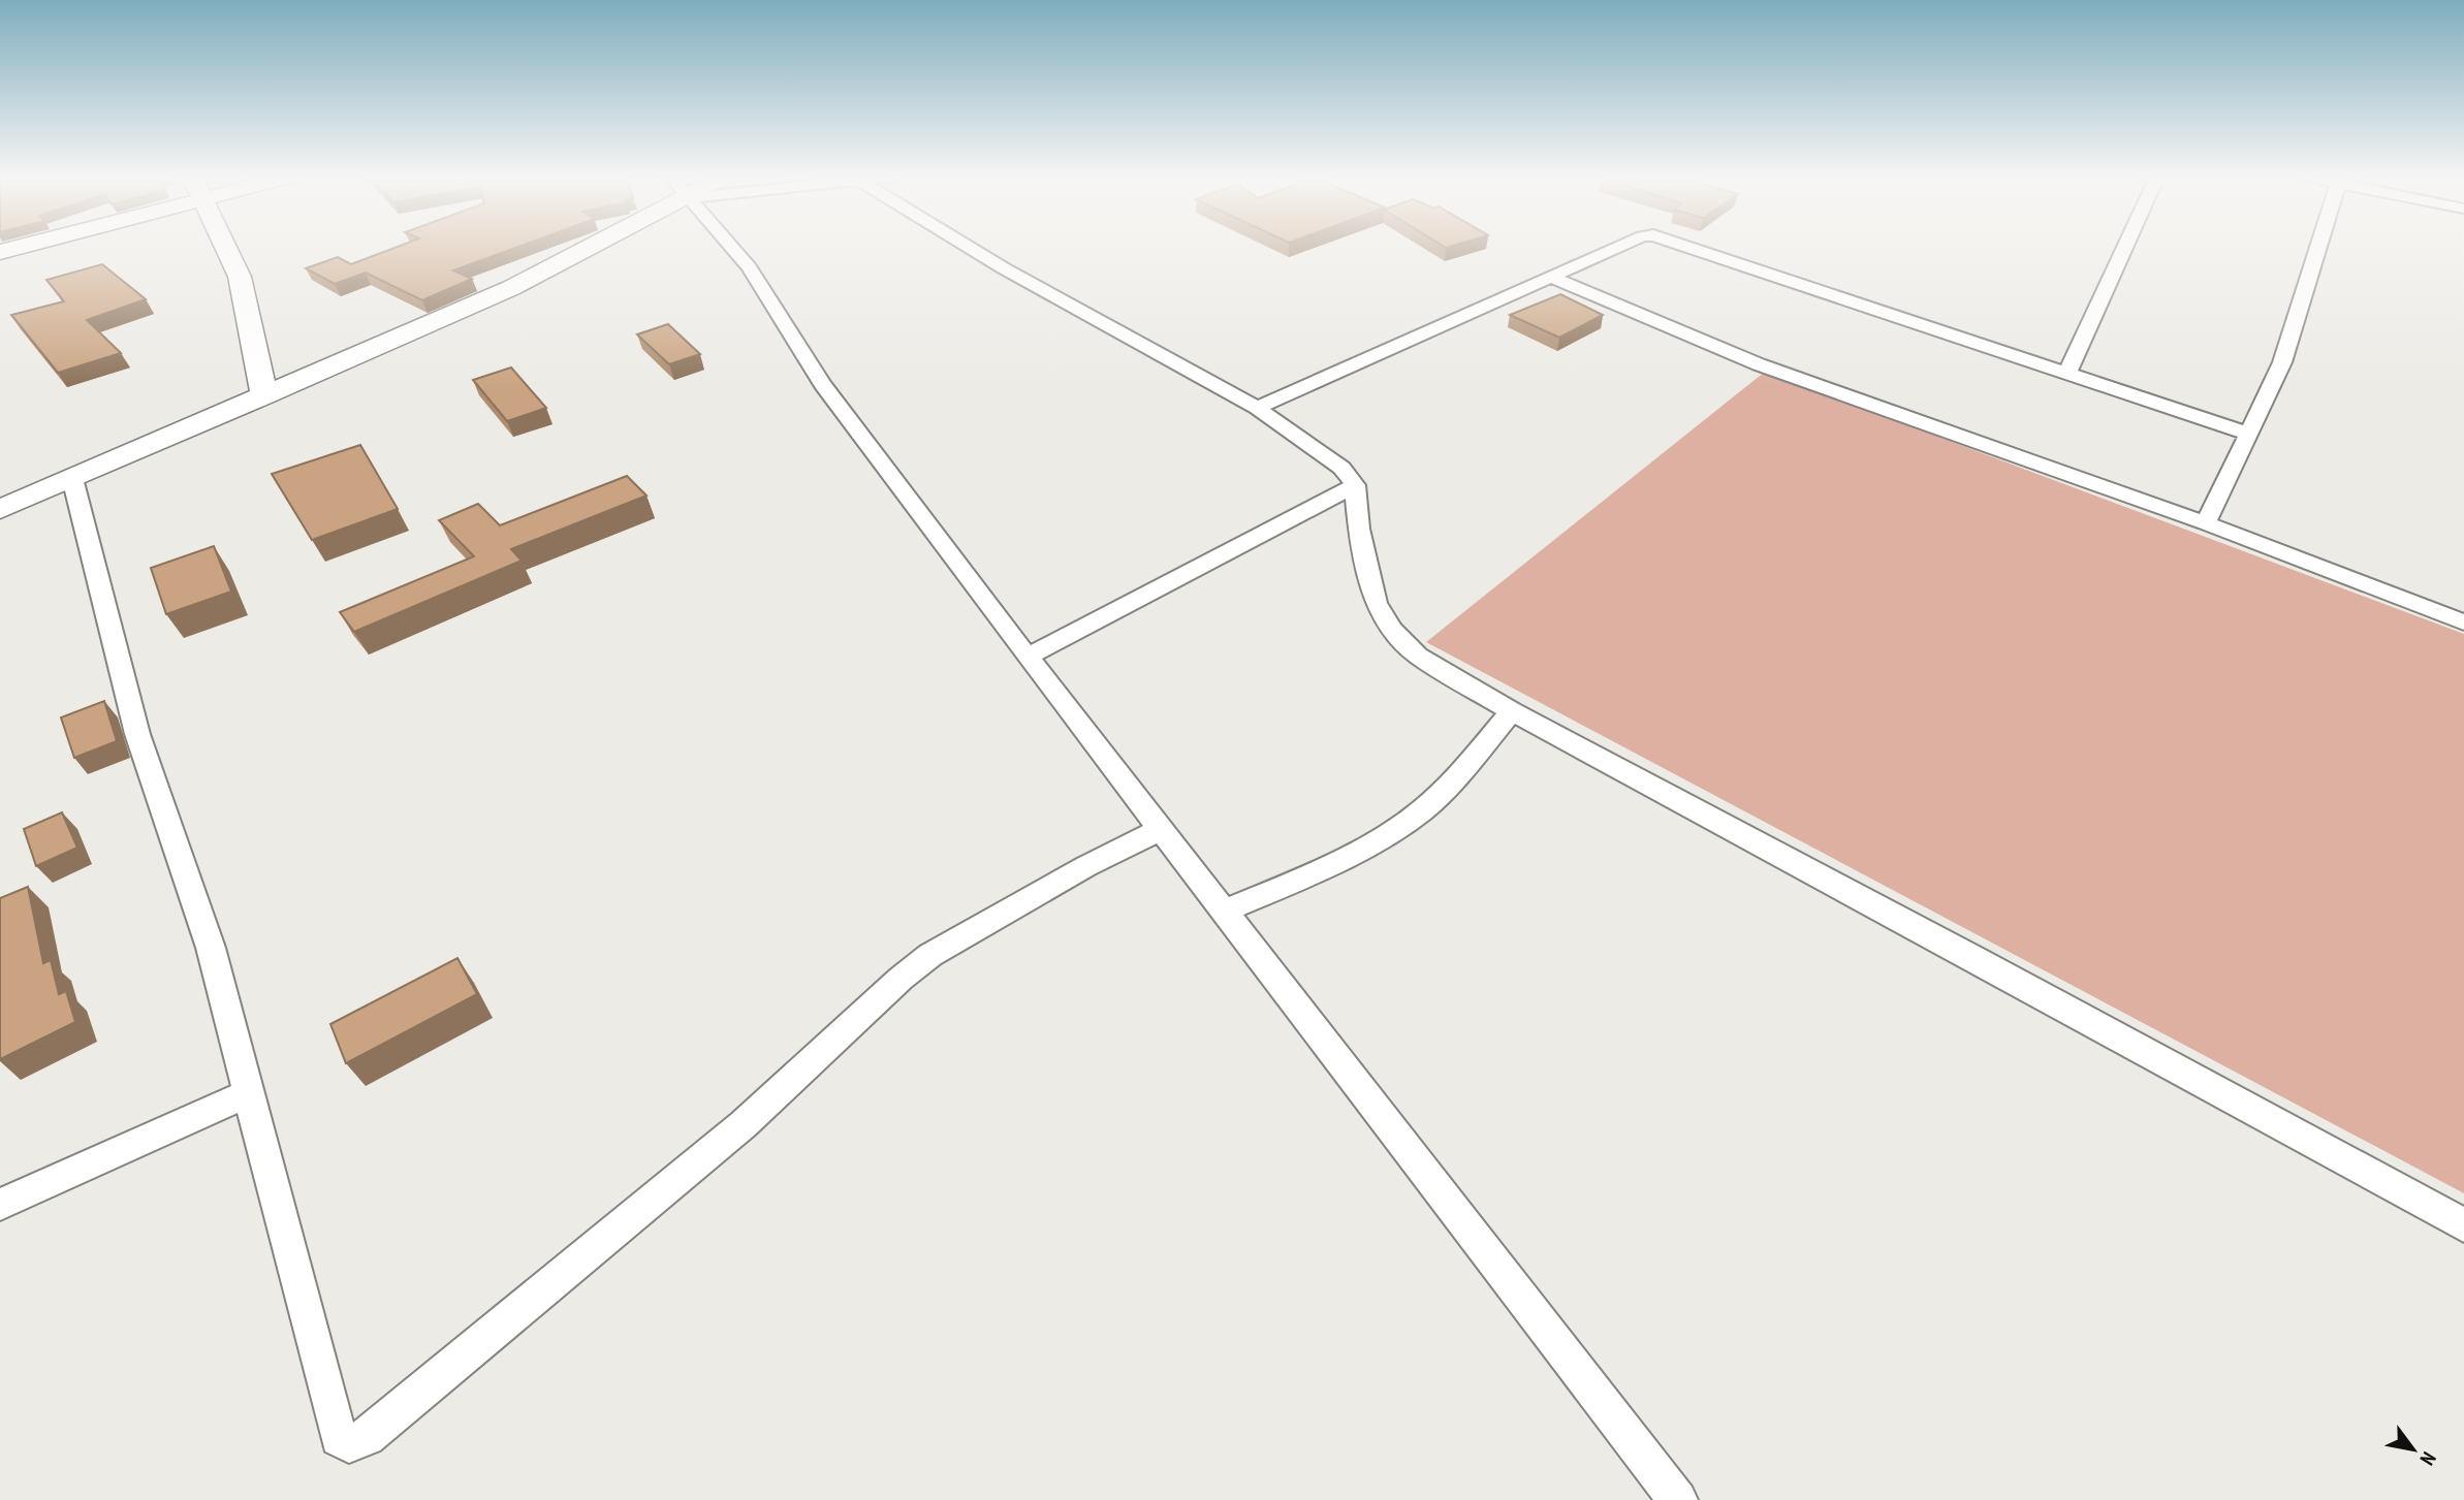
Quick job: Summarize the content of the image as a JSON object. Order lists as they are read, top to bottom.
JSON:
{
  "north": "bottom right"
}
